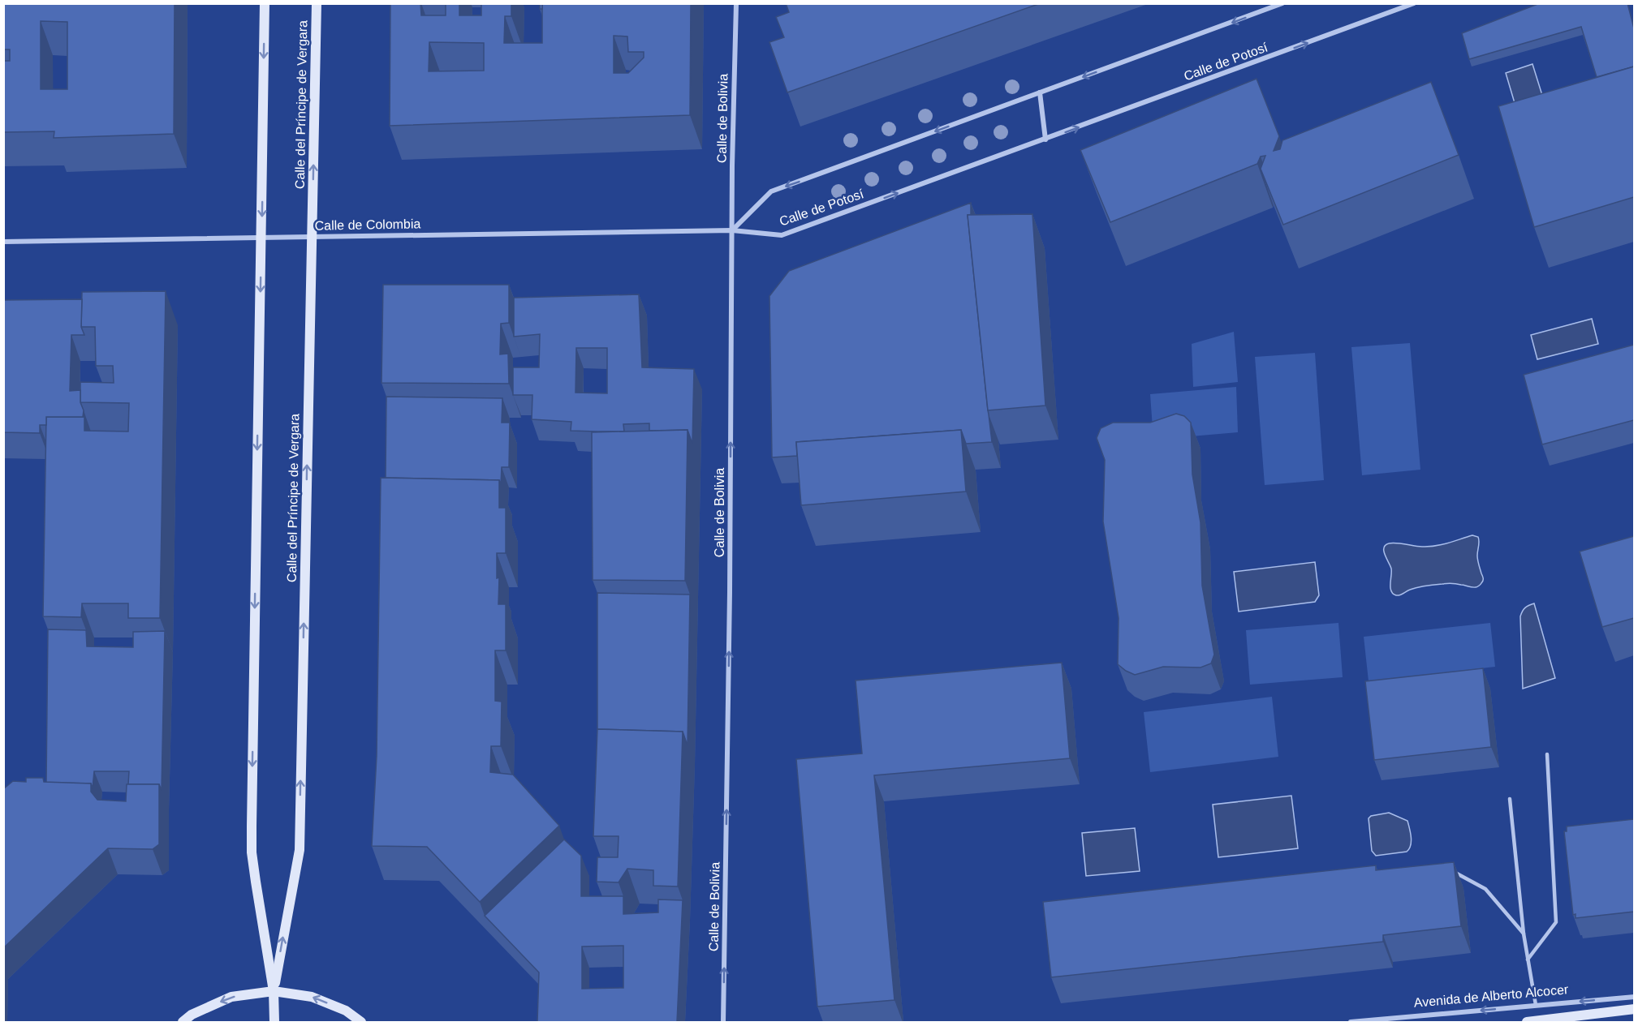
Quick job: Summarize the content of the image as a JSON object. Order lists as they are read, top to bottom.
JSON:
{
  "streets": {
    "main road": ["Calle del Príncipe de Vergara", "Avenida de Alberto Alcocer"],
    "street": ["Calle de Potosí", "Calle de Bolivia", "Calle de Colombia"]
  },
  "crossings": [
    ["Calle de Potosí", "Calle de Bolivia"],
    ["Calle de Potosí", "Calle de Colombia"],
    ["Calle del Príncipe de Vergara", "Calle de Colombia"],
    ["Calle de Bolivia", "Calle de Colombia"]
  ],
  "one_way": ["Calle de Potosí", "Calle de Bolivia", "Avenida de Alberto Alcocer"]
}
